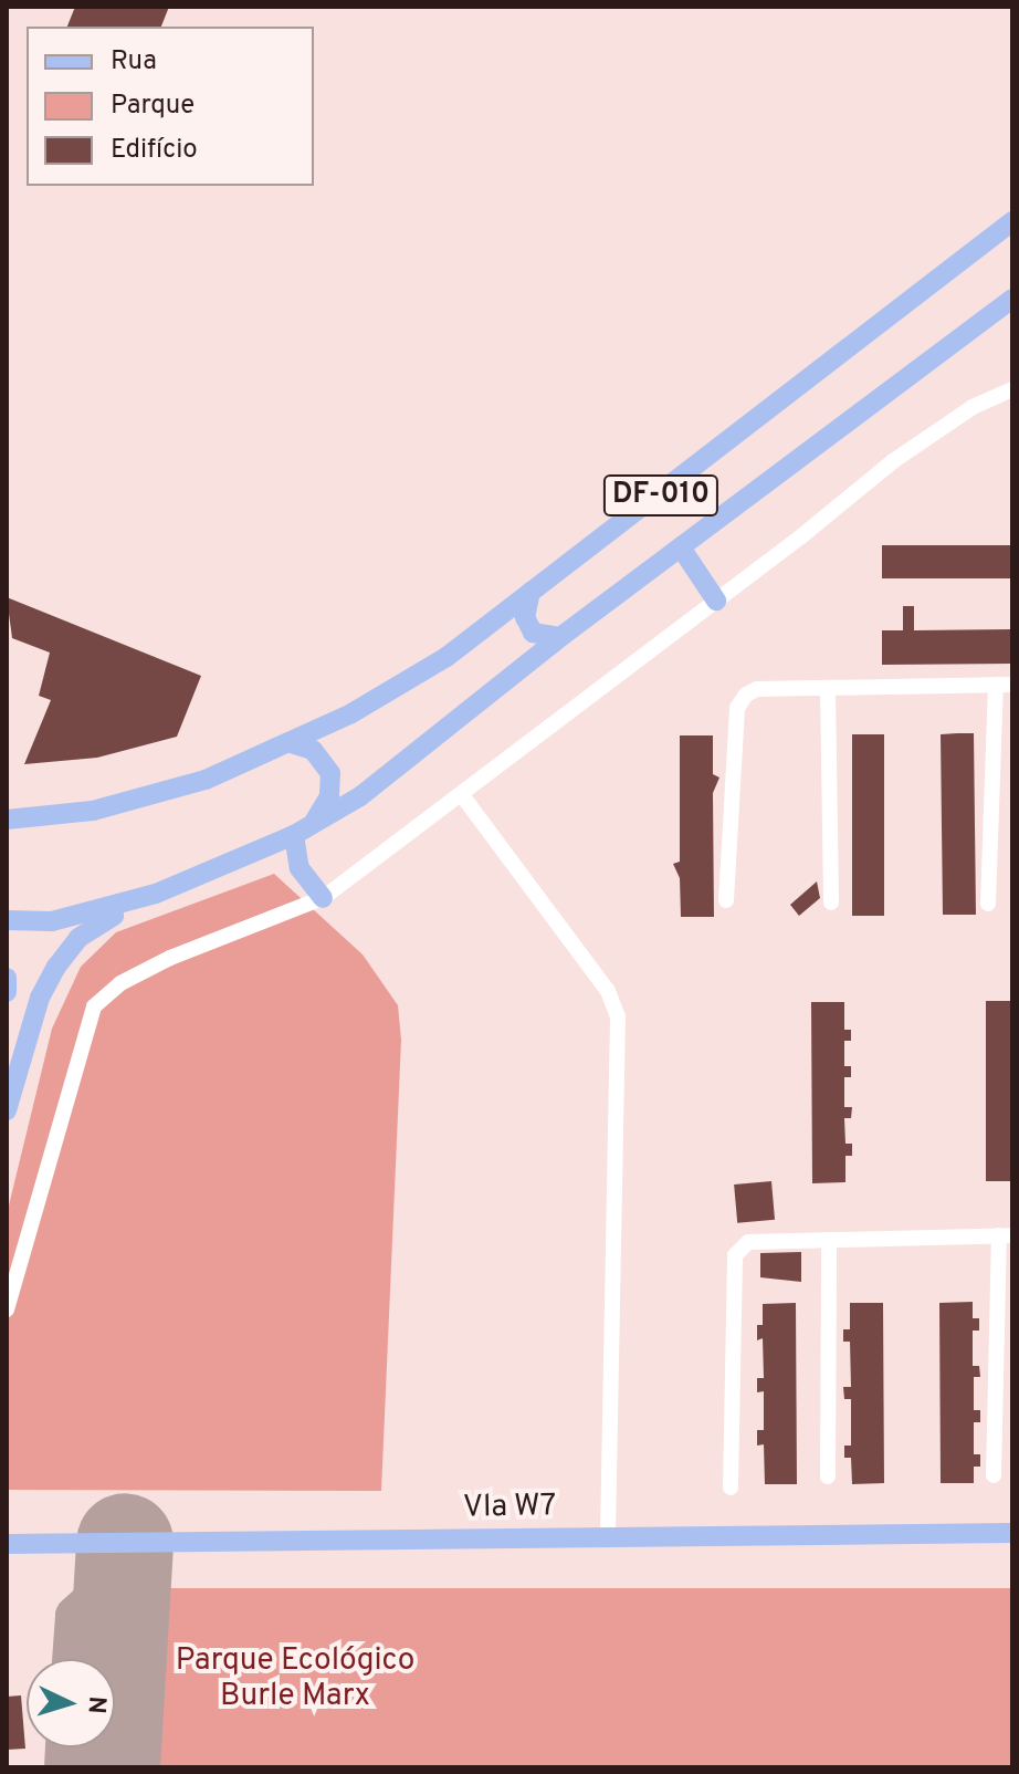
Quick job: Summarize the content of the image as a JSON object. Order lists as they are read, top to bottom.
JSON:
{
  "streets": {
    "main road": ["DF-010", "Vla W7"]
  },
  "parks": ["Parque Ecológico Burle Marx"],
  "legend": ["Rua", "Parque", "Edifício"],
  "north": "right"
}
